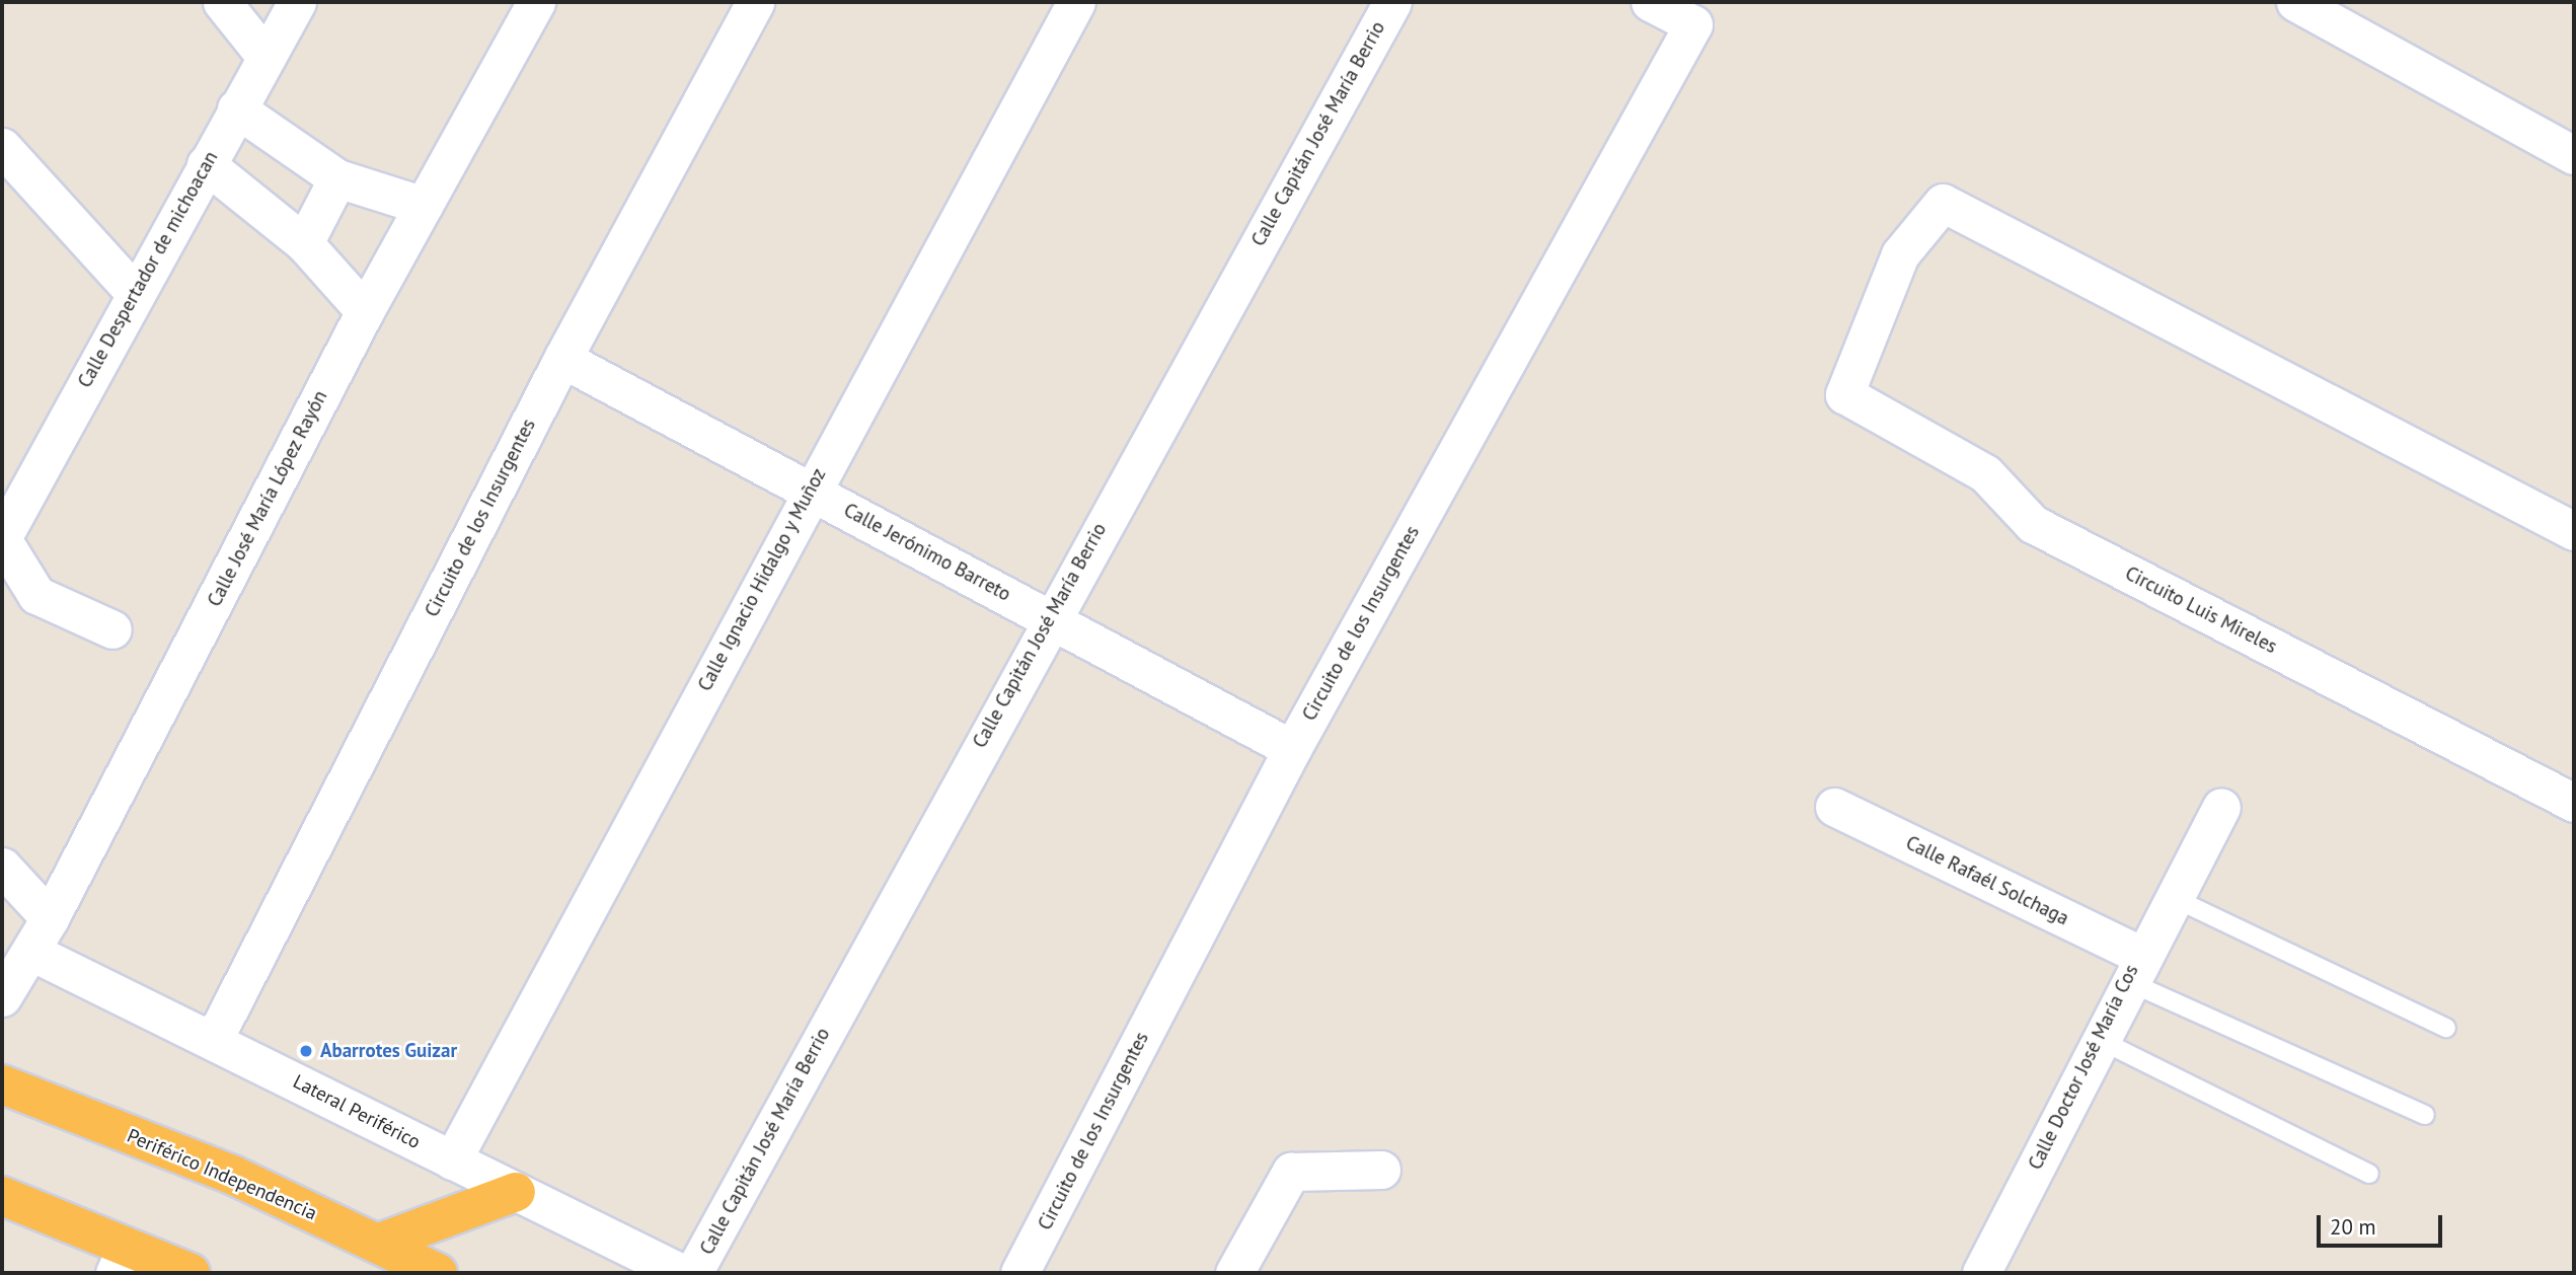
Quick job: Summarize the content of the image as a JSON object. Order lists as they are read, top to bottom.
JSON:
{
  "streets": {
    "highway": ["Periférico Independencia"],
    "street": [
      "Calle Capitán José María Berrio",
      "Calle Despertador de michoacan",
      "Calle José María López Rayón",
      "Circuito de los Insurgentes",
      "Calle Jerónimo Barreto",
      "Calle Ignacio Hidalgo y Muñoz",
      "Circuito Luis Mireles",
      "Calle Rafaél Solchaga",
      "Calle Doctor José María Cos",
      "Lateral Periférico"
    ]
  },
  "crossings": [
    ["Calle Capitán José María Berrio", "Calle Jerónimo Barreto"],
    ["Calle José María López Rayón", "Lateral Periférico"],
    ["Circuito de los Insurgentes", "Calle Jerónimo Barreto"],
    ["Circuito de los Insurgentes", "Lateral Periférico"],
    ["Calle Jerónimo Barreto", "Calle Ignacio Hidalgo y Muñoz"],
    ["Calle Ignacio Hidalgo y Muñoz", "Lateral Periférico"],
    ["Calle Rafaél Solchaga", "Calle Doctor José María Cos"]
  ],
  "places": ["Abarrotes Guizar"],
  "scale_bar": "20 m"
}
